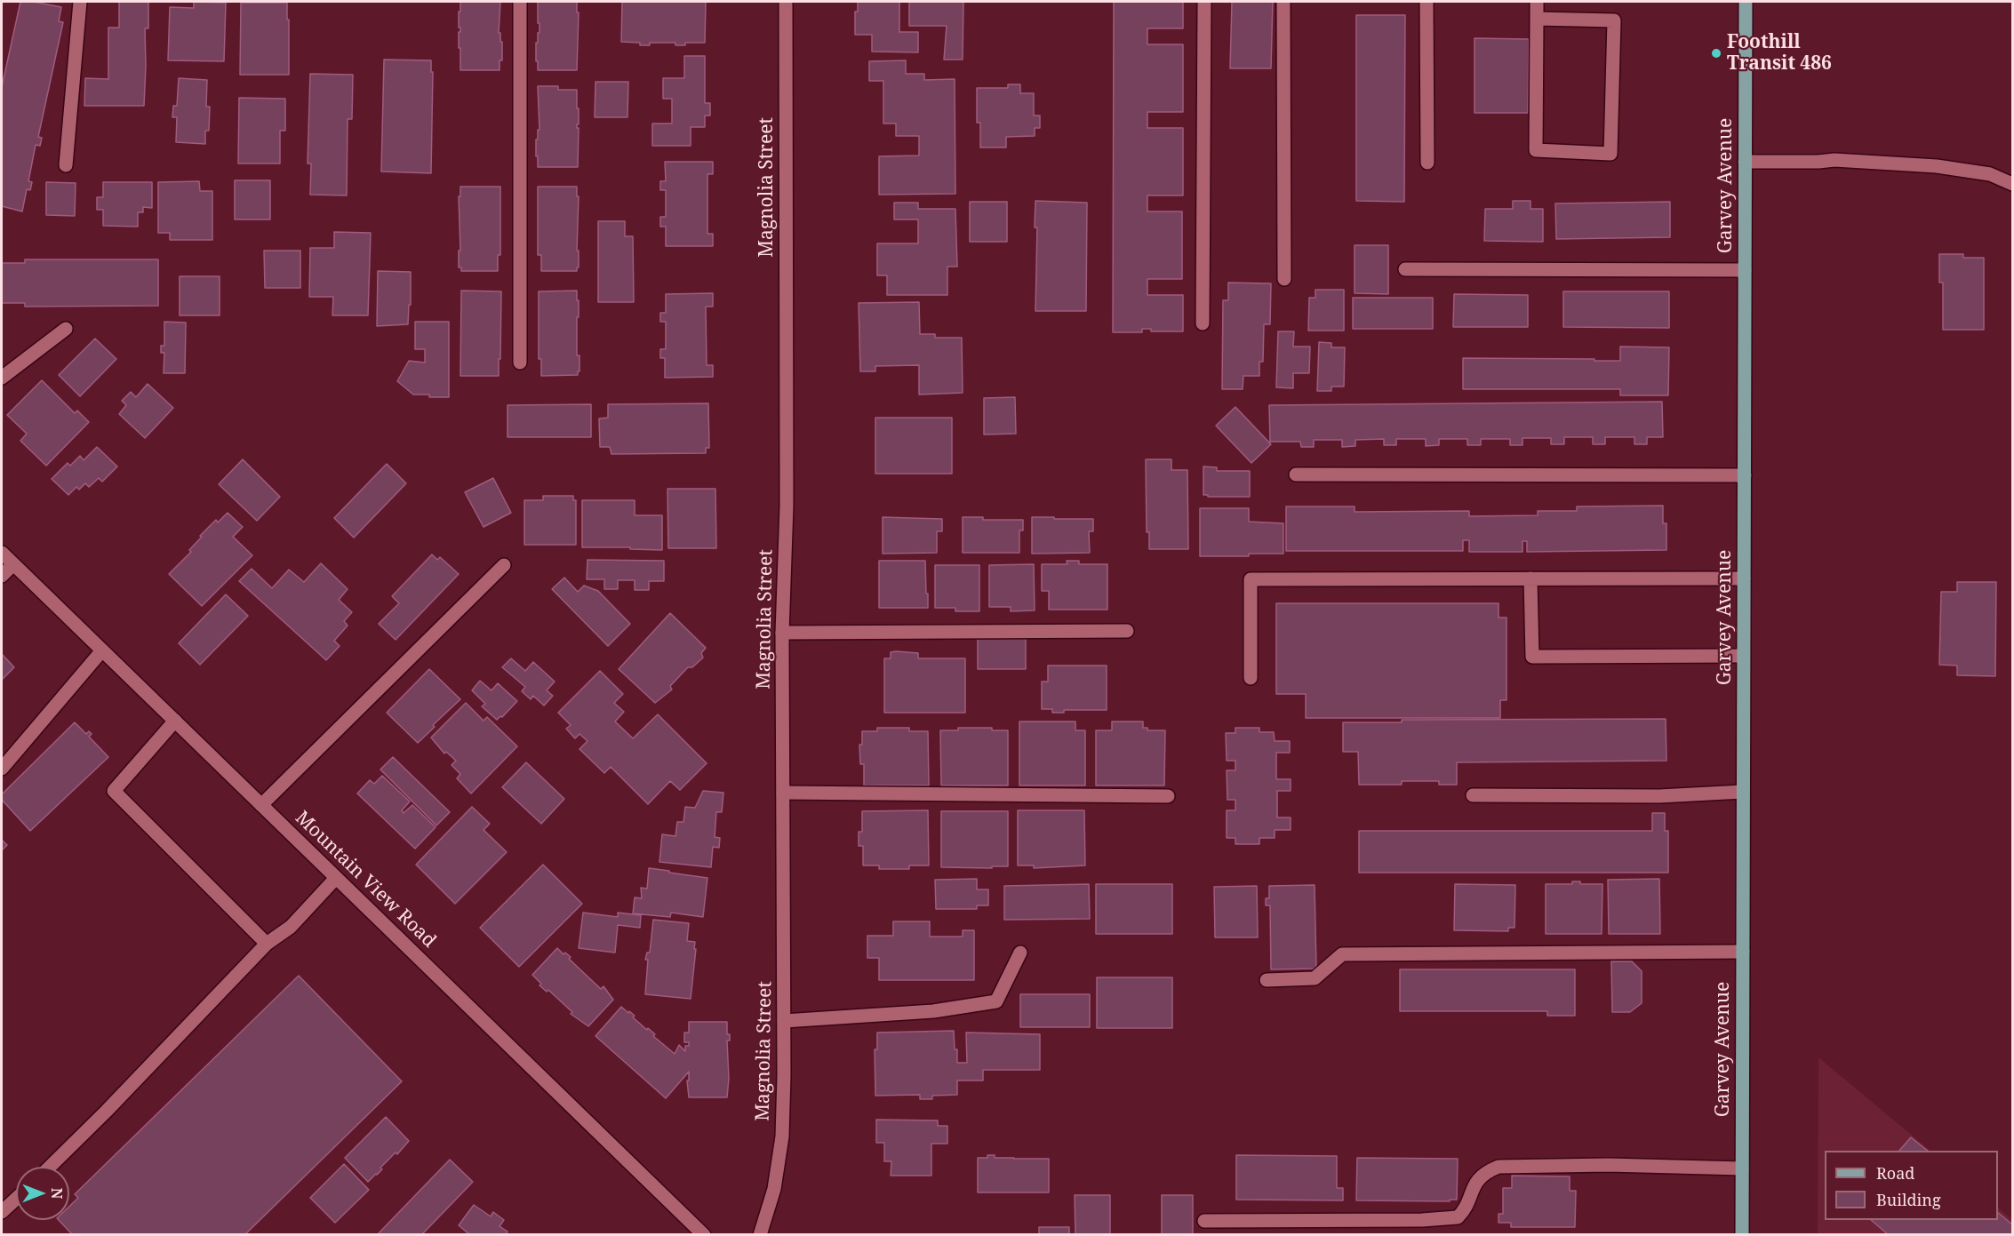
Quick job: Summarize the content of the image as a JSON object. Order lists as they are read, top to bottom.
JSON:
{
  "streets": {
    "main road": ["Garvey Avenue"],
    "street": ["Magnolia Street", "Mountain View Road"]
  },
  "places": ["Foothill Transit 486"],
  "legend": ["Road", "Building"],
  "north": "right"
}
